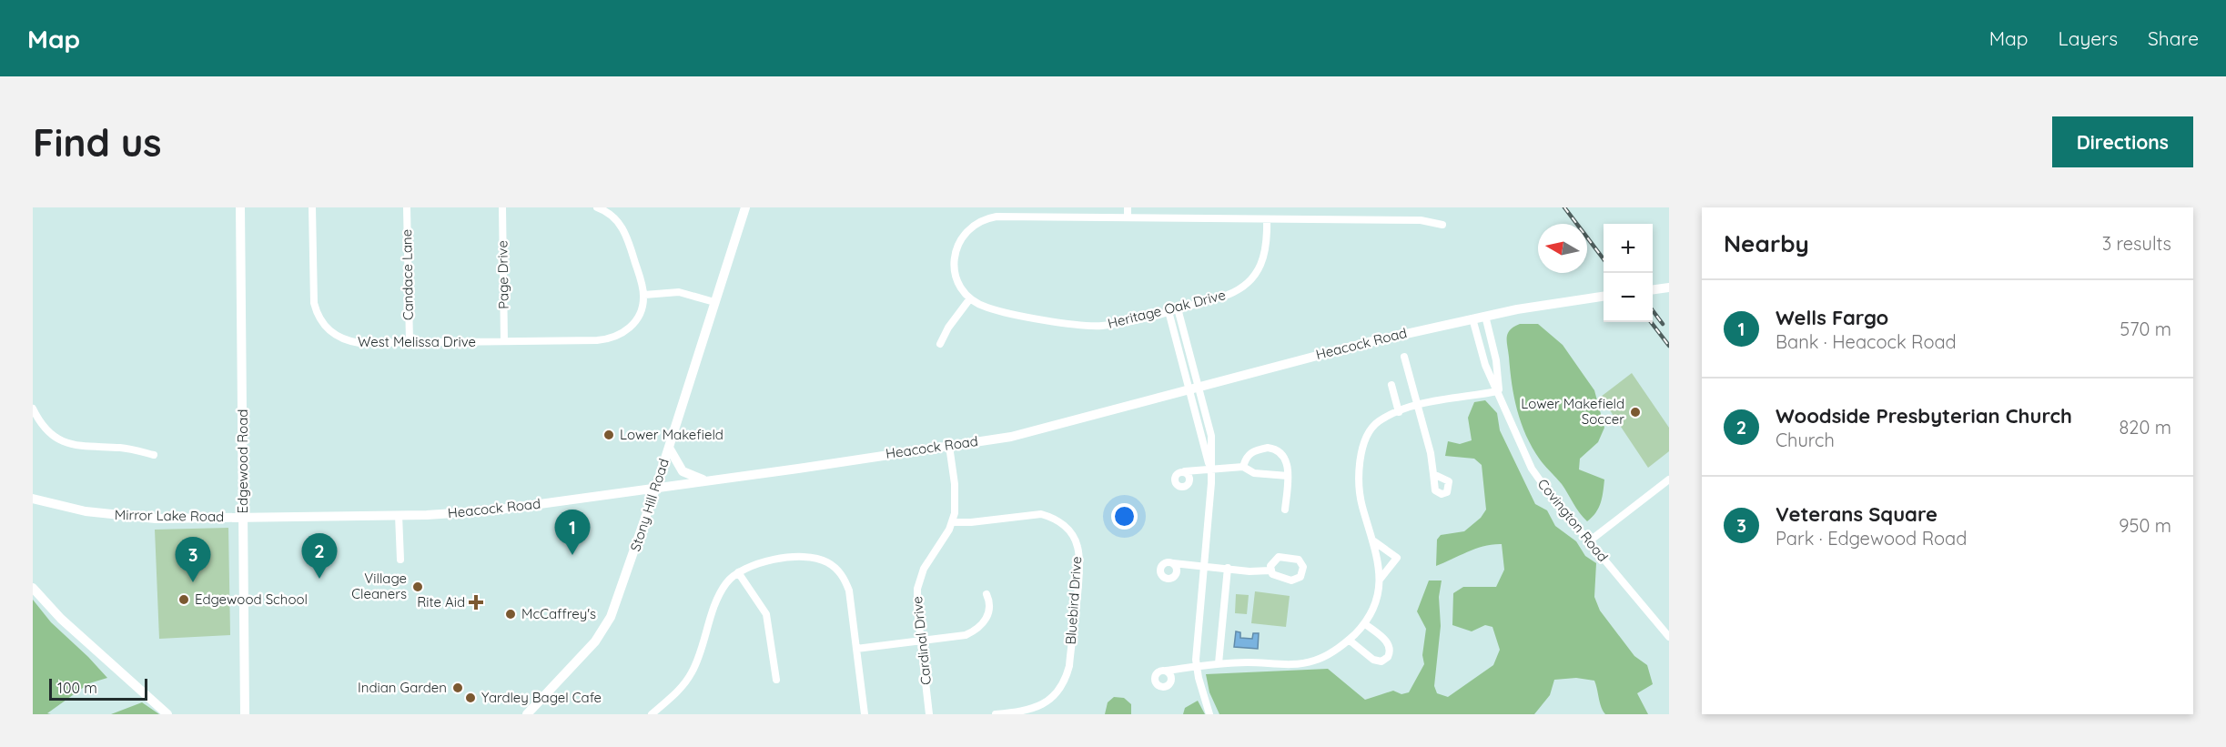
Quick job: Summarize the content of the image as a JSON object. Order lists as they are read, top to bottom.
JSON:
{
  "streets": {
    "main road": [
      "Heacock Road",
      "Edgewood Road",
      "Stony Hill Road",
      "Mirror Lake Road"
    ],
    "street": [
      "Candace Lane",
      "Page Drive",
      "Heritage Oak Drive",
      "West Melissa Drive",
      "Covington Road",
      "Bluebird Drive",
      "Cardinal Drive"
    ]
  },
  "crossings": [
    ["Candace Lane", "West Melissa Drive"],
    ["Page Drive", "West Melissa Drive"],
    ["Heacock Road", "Edgewood Road"],
    ["Heacock Road", "Stony Hill Road"],
    ["Heacock Road", "Mirror Lake Road"],
    ["Heacock Road", "Covington Road"],
    ["Heacock Road", "Cardinal Drive"],
    ["Edgewood Road", "Mirror Lake Road"],
    ["Bluebird Drive", "Cardinal Drive"]
  ],
  "places": {
    "other": [
      "Lower Makefield Soccer",
      "Lower Makefield",
      "Village Cleaners",
      "Edgewood School",
      "McCaffrey's",
      "Indian Garden",
      "Yardley Bagel Cafe"
    ],
    "health": ["Rite Aid"]
  },
  "scale_bar": "100 m",
  "north": "left",
  "page": {
    "header": "Map",
    "nav": ["Map", "Layers", "Share"],
    "buttons": "Directions",
    "title": "Find us",
    "heading": ["Nearby", "3 results"],
    "map_buttons": ["+", "−"],
    "list": [
      {
        "mark": "1",
        "name": "Wells Fargo",
        "note": "Bank · Heacock Road",
        "value": "570 m"
      },
      {
        "mark": "2",
        "name": "Woodside Presbyterian Church",
        "note": "Church",
        "value": "820 m"
      },
      {
        "mark": "3",
        "name": "Veterans Square",
        "note": "Park · Edgewood Road",
        "value": "950 m"
      }
    ],
    "pins": ["1", "2", "3"],
    "scale": "100 m"
  }
}
